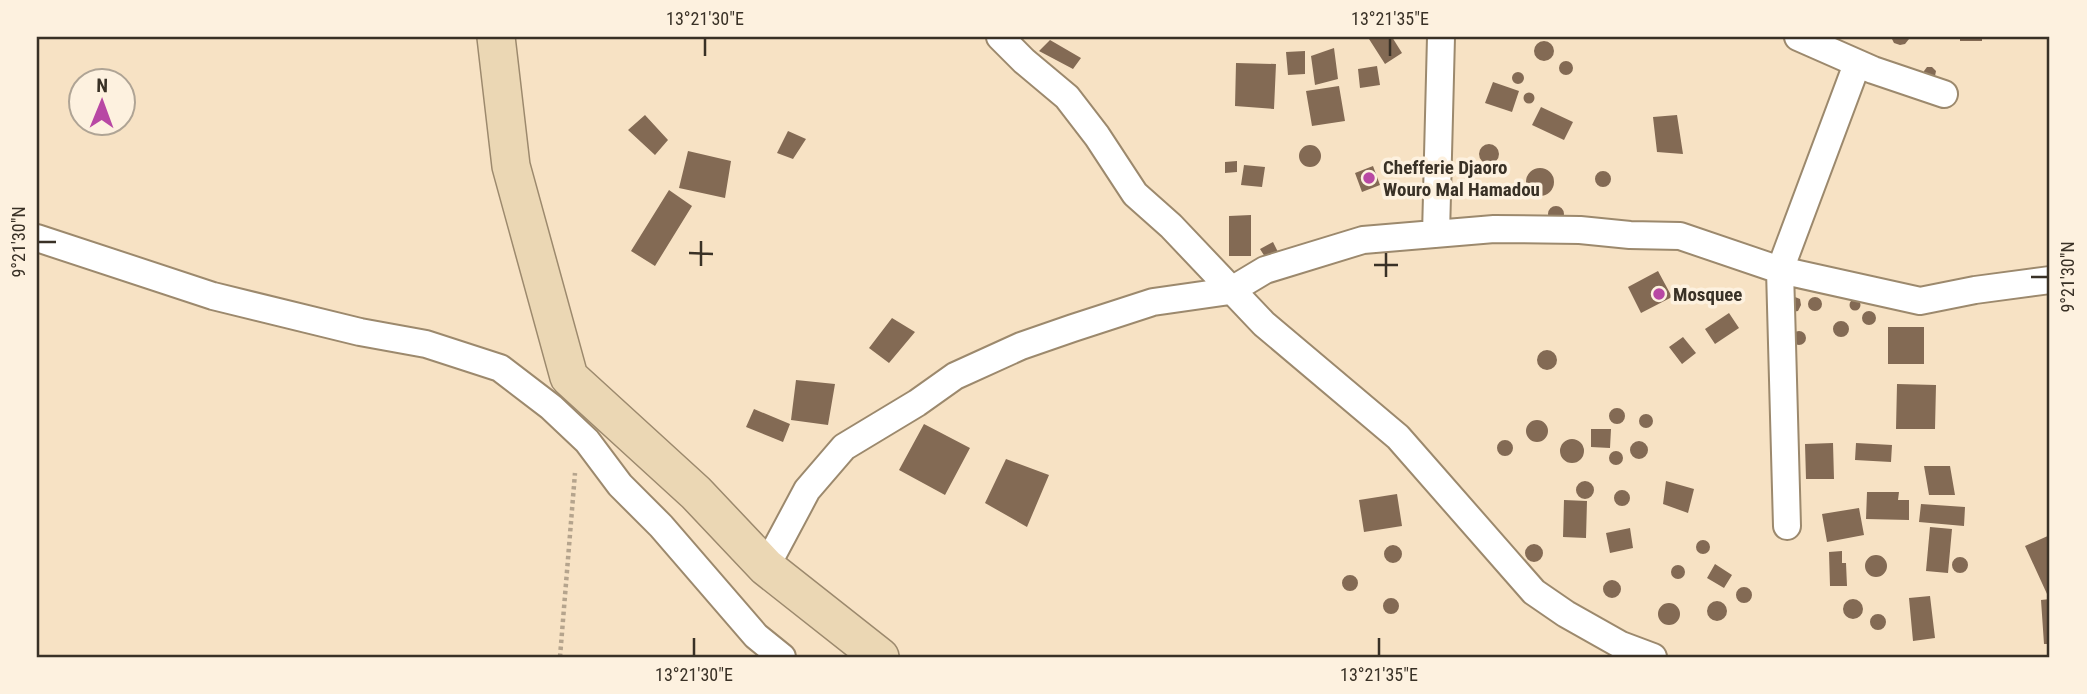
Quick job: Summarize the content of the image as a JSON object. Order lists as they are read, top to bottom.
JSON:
{
  "places": ["Chefferie Djaoro Wouro Mal Hamadou", "Mosquee"],
  "north": "top",
  "coordinates": ["13°21'30\"E", "13°21'35\"E", "9°21'30\"N"]
}
